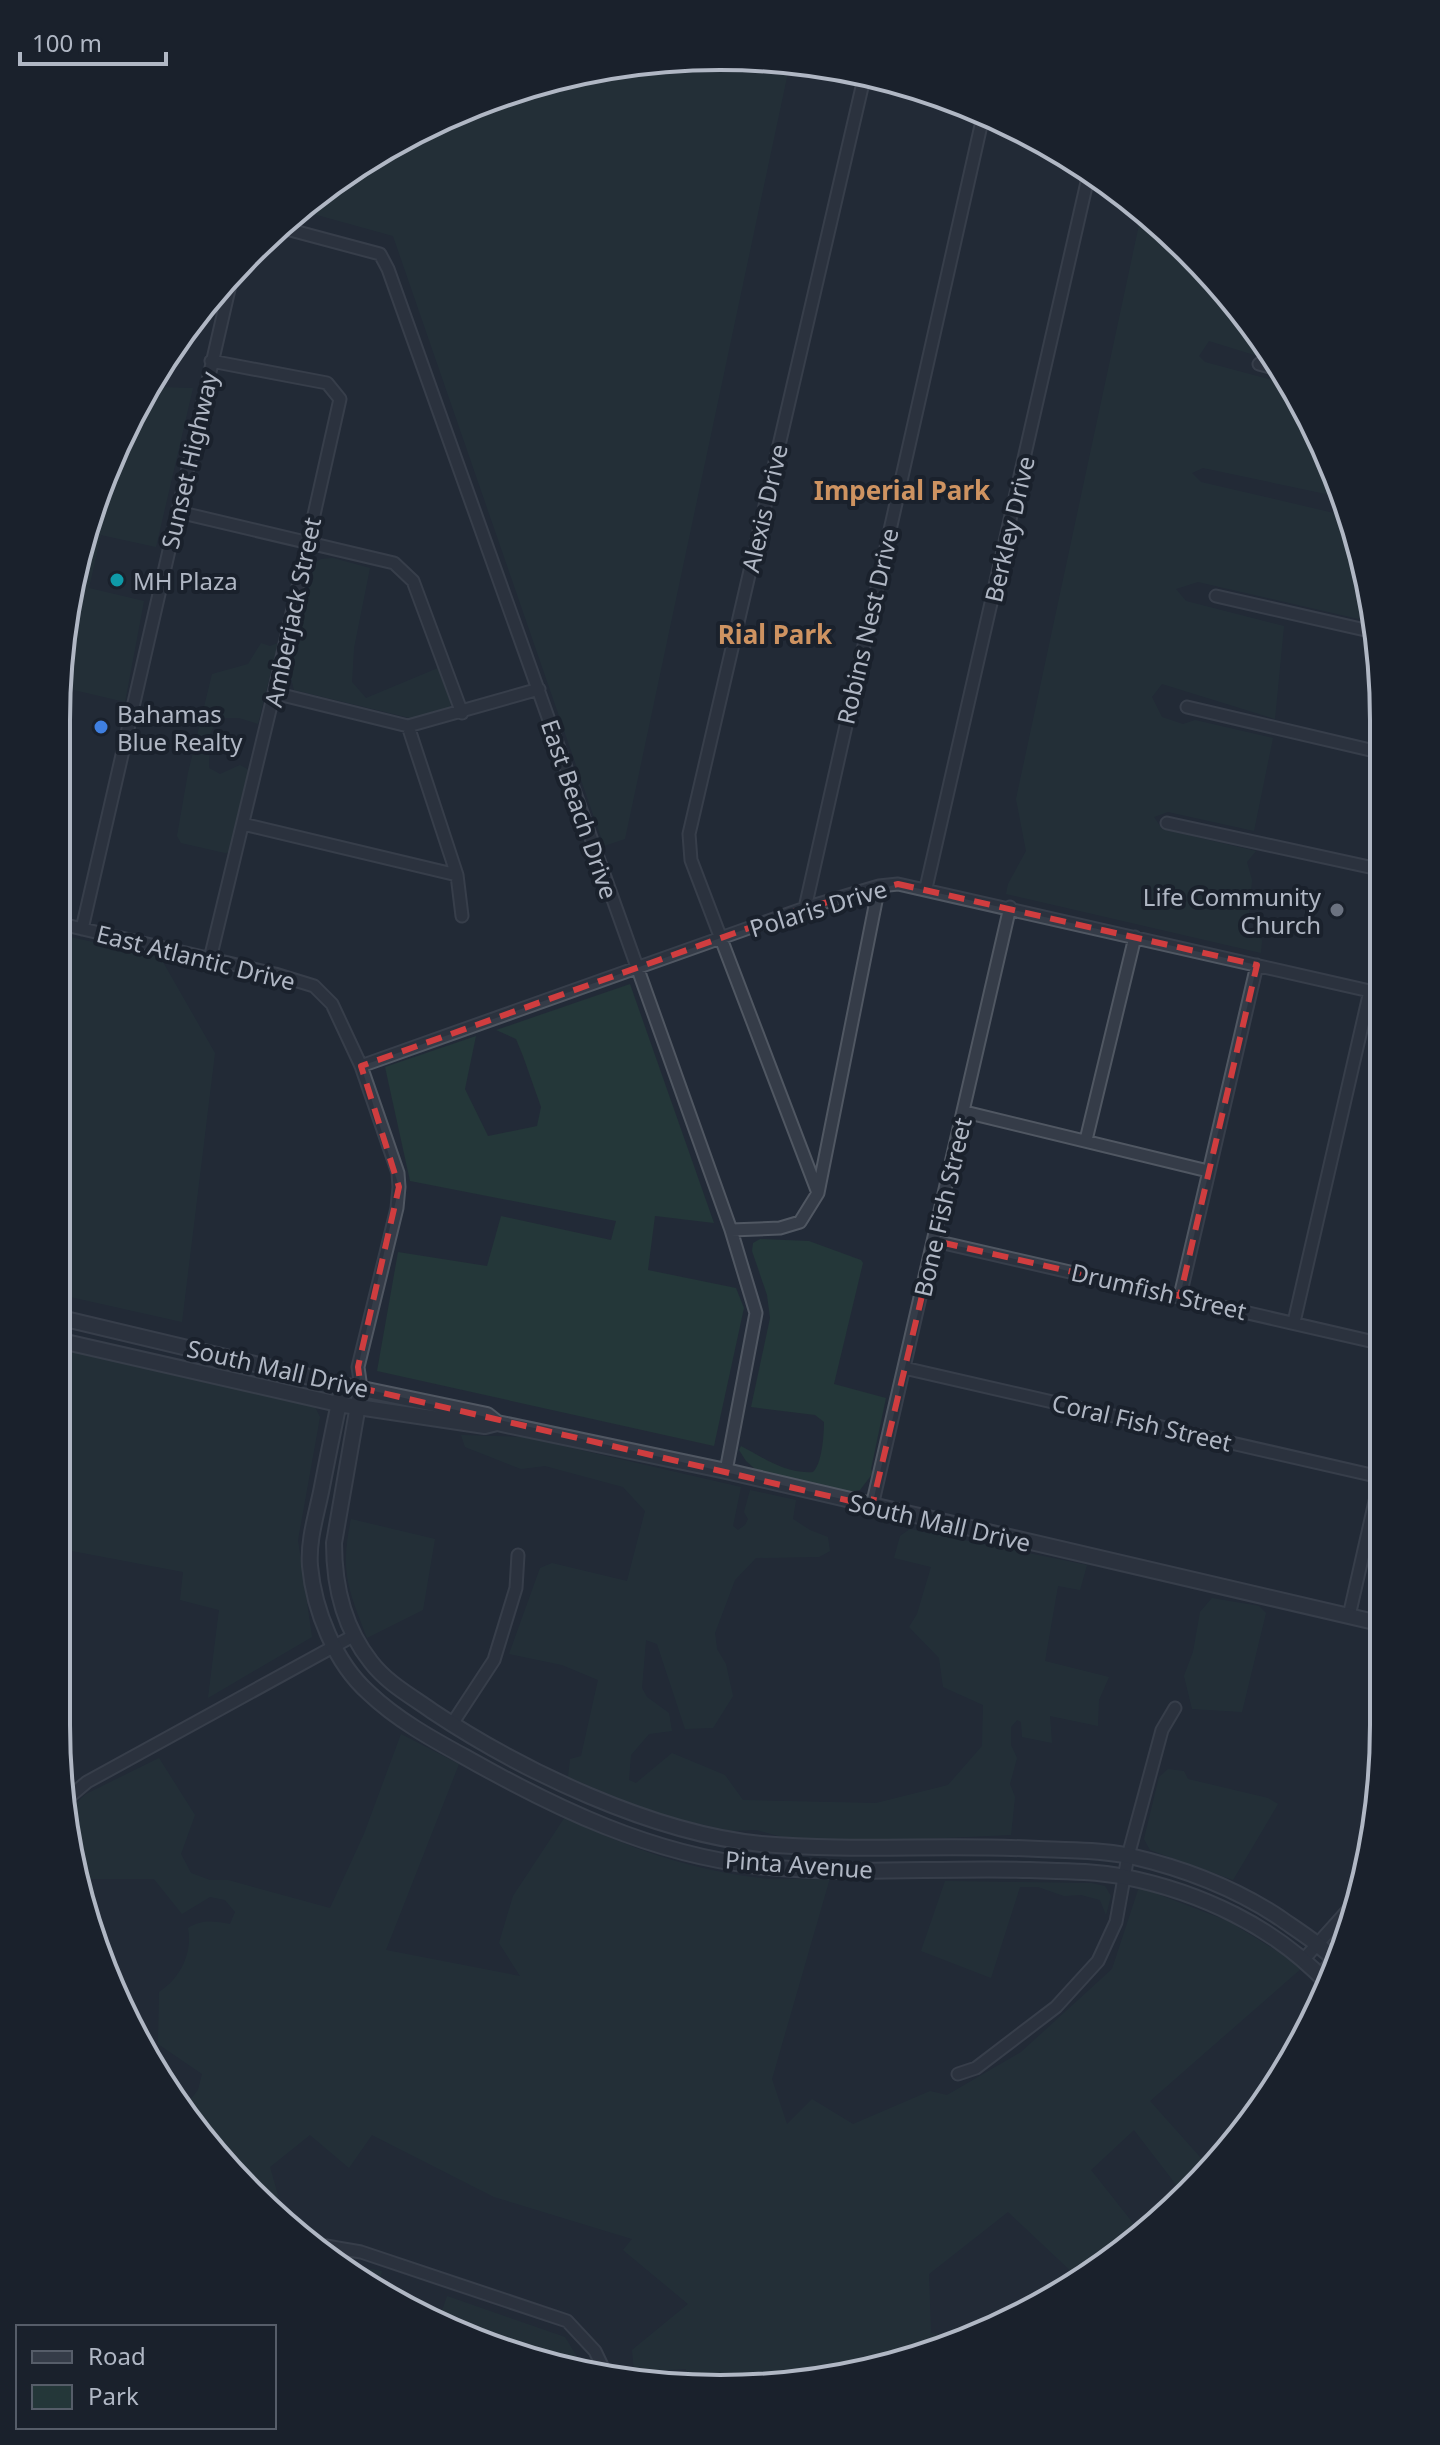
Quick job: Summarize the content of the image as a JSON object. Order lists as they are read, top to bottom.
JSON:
{
  "streets": {
    "street": [
      "Sunset Highway",
      "Alexis Drive",
      "Berkley Drive",
      "Amberjack Street",
      "Robins Nest Drive",
      "East Beach Drive",
      "Polaris Drive",
      "East Atlantic Drive",
      "Bone Fish Street",
      "Drumfish Street",
      "South Mall Drive",
      "Coral Fish Street",
      "Pinta Avenue"
    ]
  },
  "crossings": [
    ["Sunset Highway", "Amberjack Street"],
    ["Sunset Highway", "East Atlantic Drive"],
    ["Alexis Drive", "Polaris Drive"],
    ["Berkley Drive", "Polaris Drive"],
    ["Amberjack Street", "East Atlantic Drive"],
    ["Robins Nest Drive", "Polaris Drive"],
    ["East Beach Drive", "Polaris Drive"],
    ["East Beach Drive", "South Mall Drive"],
    ["Polaris Drive", "East Atlantic Drive"],
    ["Polaris Drive", "Bone Fish Street"],
    ["East Atlantic Drive", "South Mall Drive"],
    ["East Atlantic Drive", "Pinta Avenue"],
    ["Bone Fish Street", "Drumfish Street"],
    ["Bone Fish Street", "South Mall Drive"],
    ["Bone Fish Street", "Coral Fish Street"],
    ["South Mall Drive", "Pinta Avenue"]
  ],
  "districts": ["Imperial Park", "Rial Park"],
  "places": ["MH Plaza", "Bahamas Blue Realty", "Life Community Church"],
  "legend": ["Road", "Park"],
  "scale_bar": "100 m"
}
